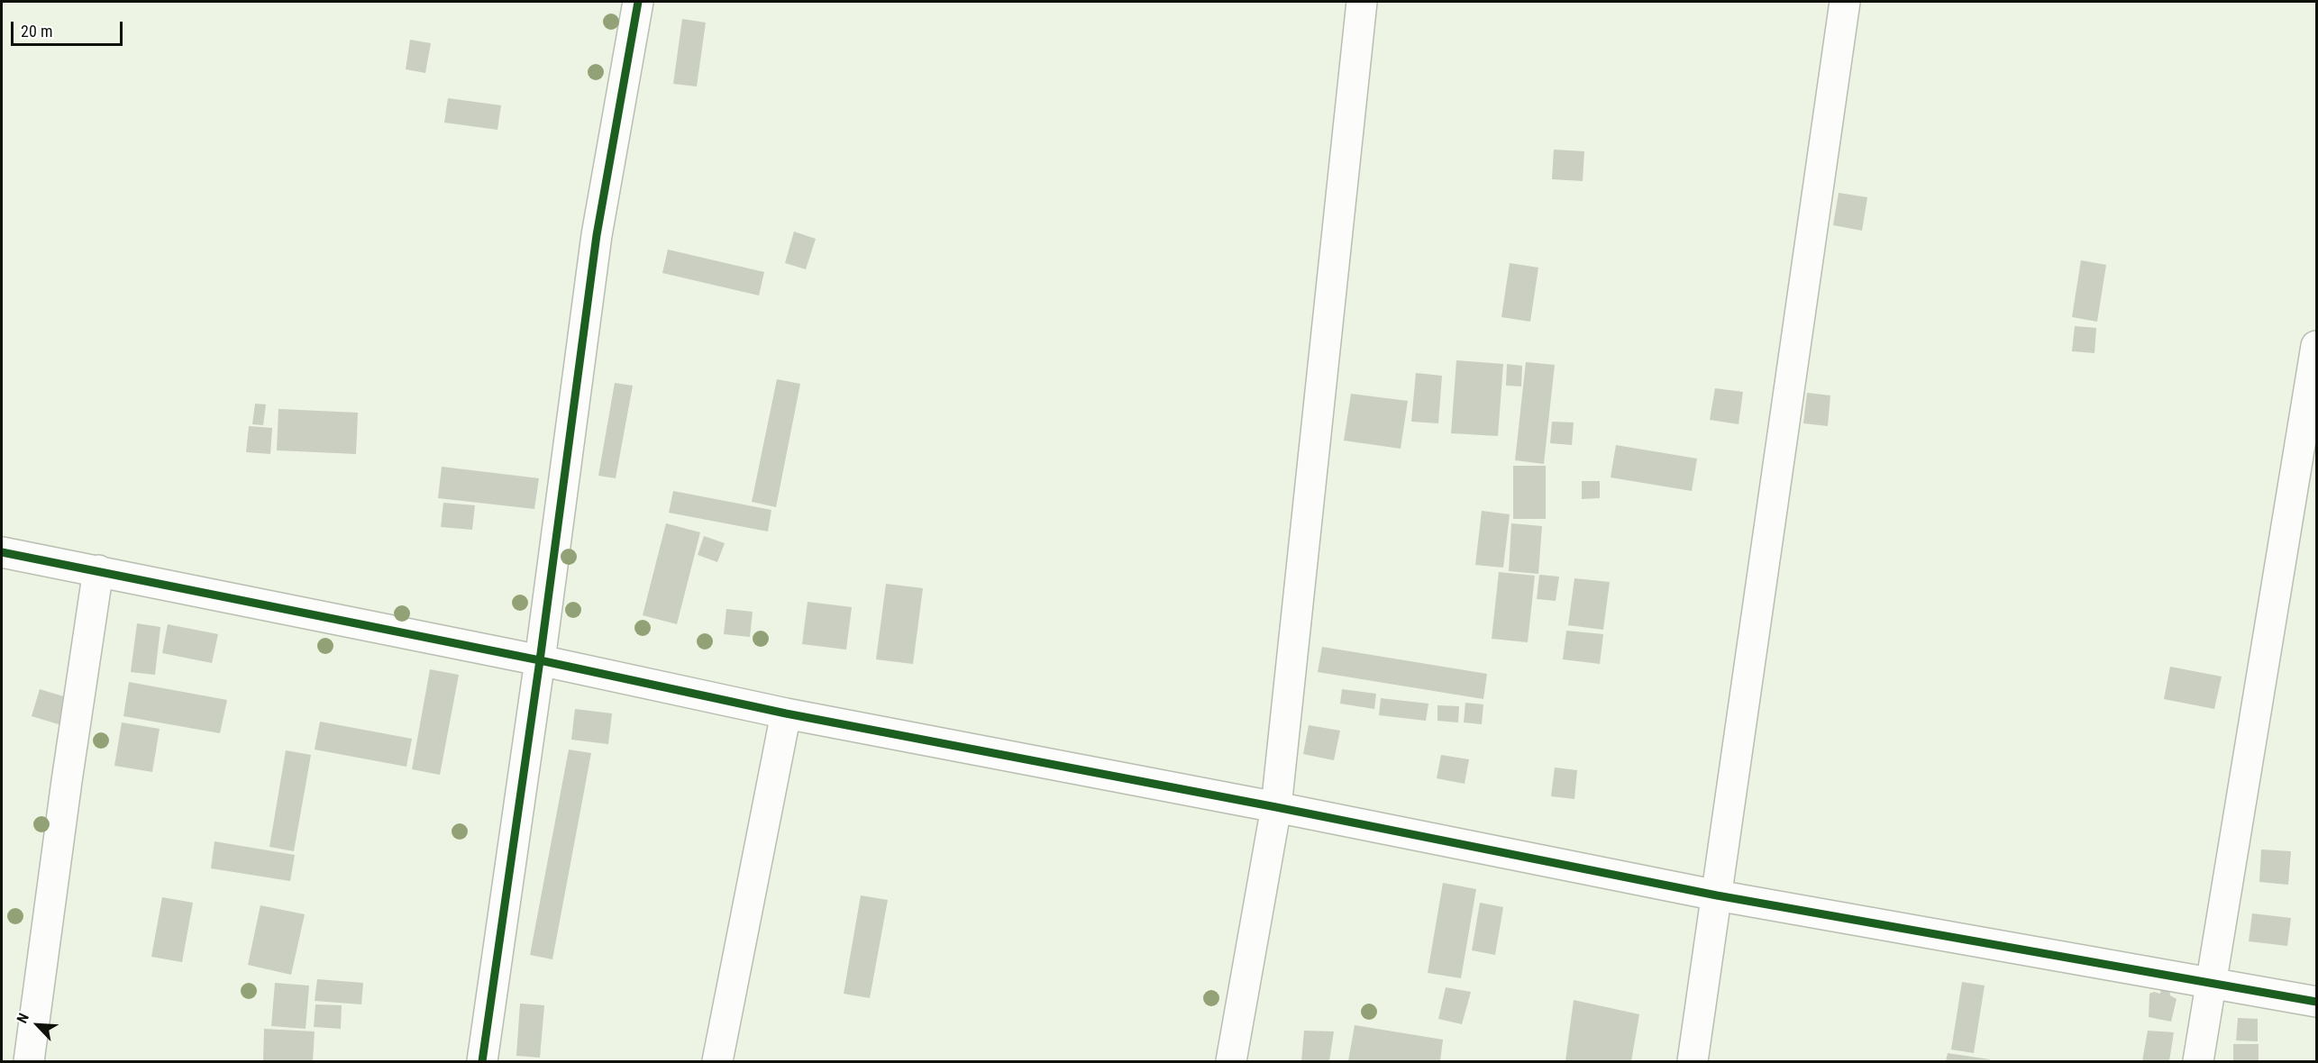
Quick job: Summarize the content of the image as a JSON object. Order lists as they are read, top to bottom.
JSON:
{
  "scale_bar": "20 m",
  "north": "top left"
}
